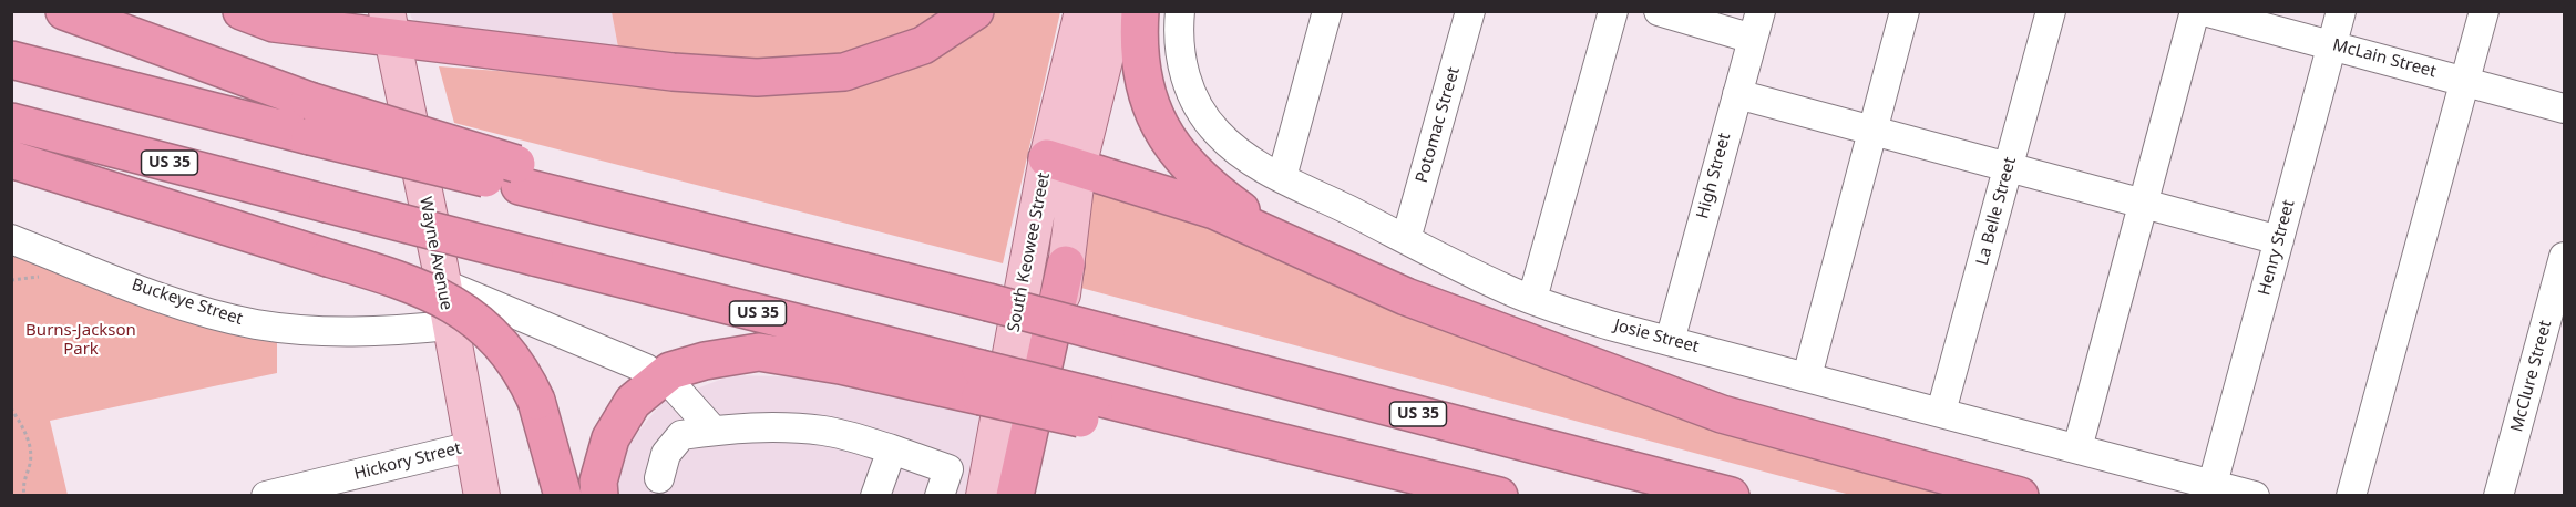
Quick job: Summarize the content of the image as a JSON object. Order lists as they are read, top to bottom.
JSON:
{
  "streets": {
    "highway": ["US 35"],
    "main road": ["South Keowee Street", "Wayne Avenue"],
    "street": [
      "McLain Street",
      "Potomac Street",
      "High Street",
      "La Belle Street",
      "Henry Street",
      "Buckeye Street",
      "Josie Street",
      "McClure Street",
      "Hickory Street"
    ]
  },
  "crossings": [
    ["McLain Street", "Henry Street"],
    ["Potomac Street", "Josie Street"],
    ["High Street", "Josie Street"],
    ["La Belle Street", "Josie Street"],
    ["Henry Street", "Josie Street"],
    ["Wayne Avenue", "Buckeye Street"],
    ["Wayne Avenue", "Hickory Street"]
  ],
  "parks": ["Burns-Jackson Park"]
}
